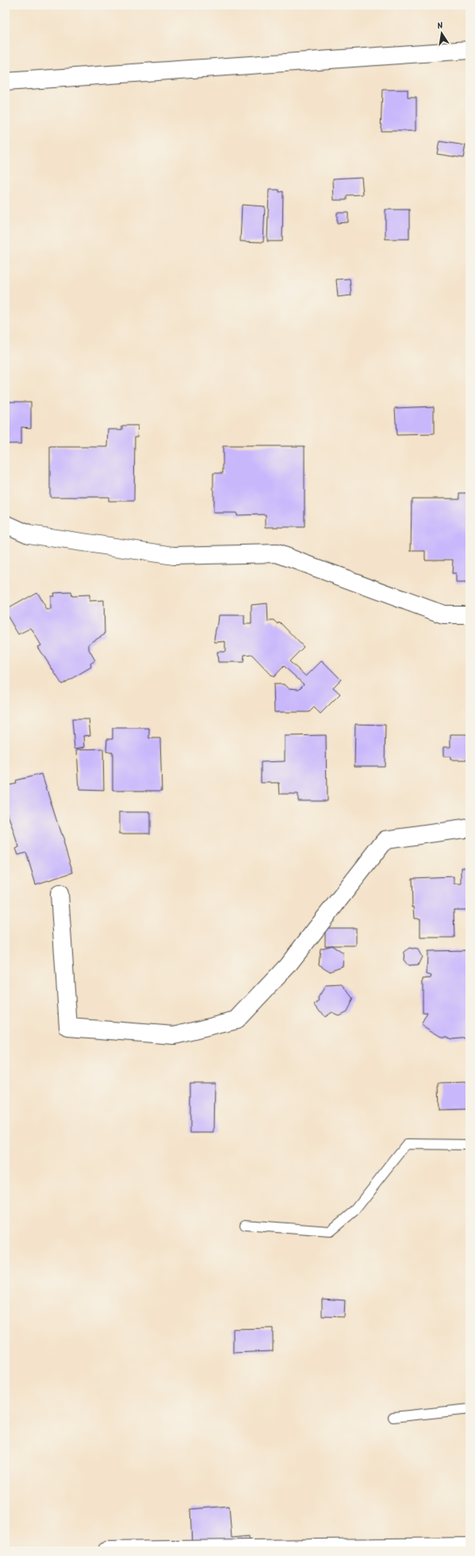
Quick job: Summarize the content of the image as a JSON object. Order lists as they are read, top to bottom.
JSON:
{
  "north": "top"
}
